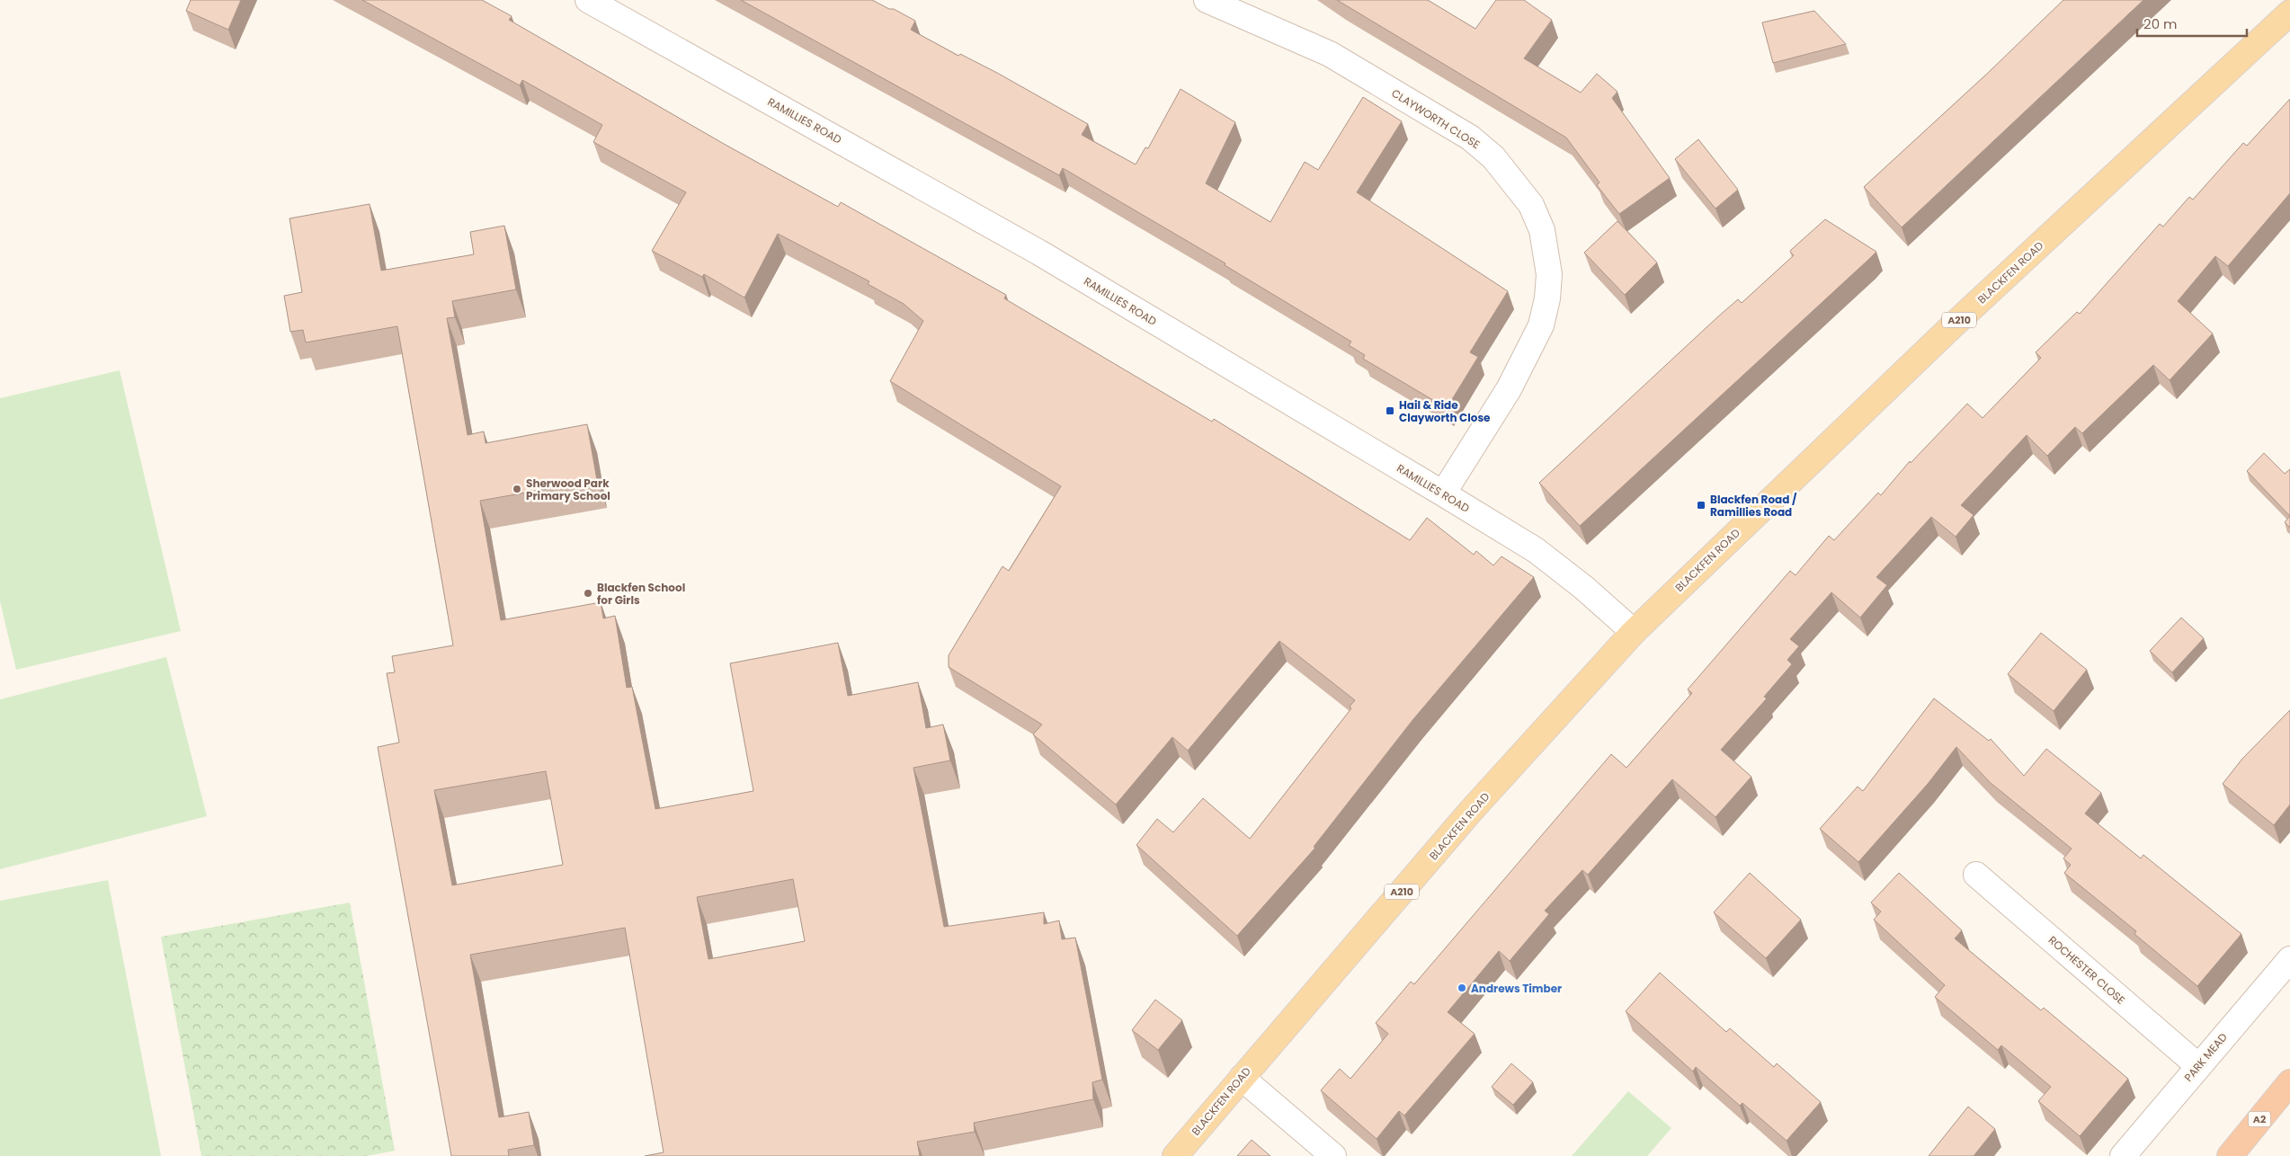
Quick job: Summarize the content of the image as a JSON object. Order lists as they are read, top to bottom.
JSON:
{
  "streets": {
    "highway": ["A2"],
    "main road": ["BLACKFEN ROAD", "A210"],
    "street": [
      "CLAYWORTH CLOSE",
      "RAMILLIES ROAD",
      "ROCHESTER CLOSE",
      "PARK MEAD"
    ]
  },
  "crossings": [
    ["CLAYWORTH CLOSE", "RAMILLIES ROAD"],
    ["RAMILLIES ROAD", "BLACKFEN ROAD"],
    ["ROCHESTER CLOSE", "PARK MEAD"]
  ],
  "places": {
    "transit": ["Hail & Ride Clayworth Close", "Blackfen Road / Ramillies Road"],
    "other": ["Sherwood Park Primary School", "Blackfen School for Girls", "Andrews Timber"]
  },
  "scale_bar": "20 m"
}
